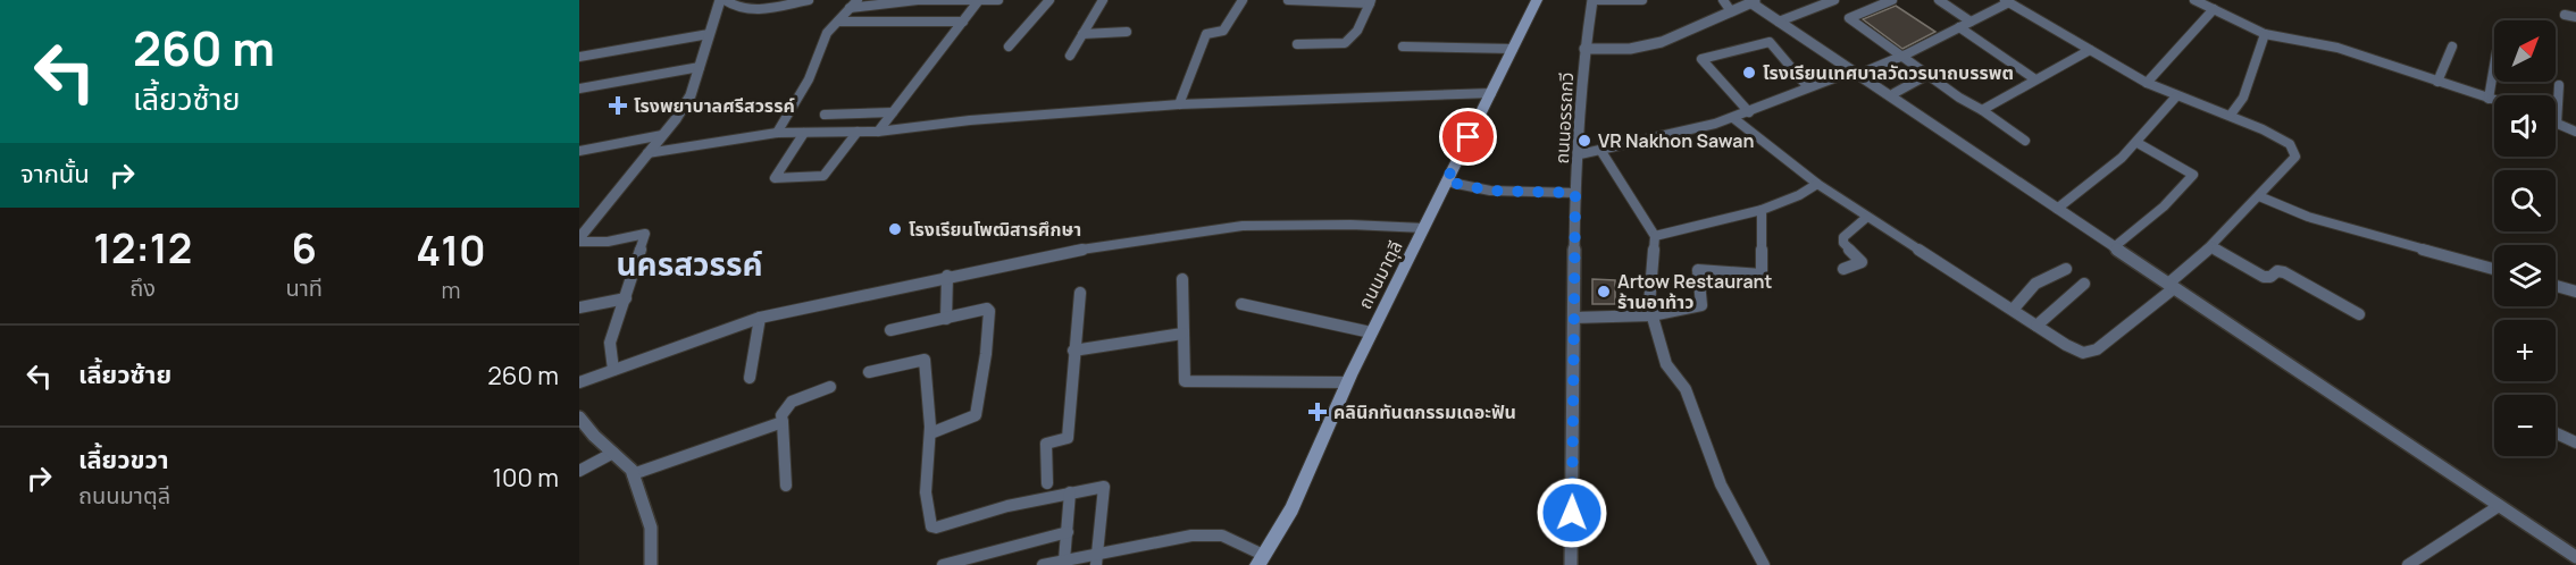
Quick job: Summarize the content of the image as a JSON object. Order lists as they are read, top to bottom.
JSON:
{
  "streets": {
    "main road": ["ถนนมาตุลี"],
    "street": ["ถนนอรรถกวี"]
  },
  "districts": ["นครสวรรค์"],
  "places": {
    "other": [
      "โรงเรียนเทศบาลวัดวรนาถบรรพต",
      "VR Nakhon Sawan",
      "โรงเรียนโพฒิสารศึกษา",
      "Artow Restaurant ร้านอาท้าว"
    ],
    "health": ["โรงพยาบาลศรีสวรรค์", "คลินิกทันตกรรมเดอะฟัน"]
  },
  "north": "top right",
  "page": {
    "turn": ["260 m", "เลี้ยวซ้าย"],
    "map_buttons": ["+", "−"],
    "then": "จากนั้น",
    "eta": [
      "12:12",
      "ถึง",
      "6",
      "นาที",
      "410",
      "m"
    ],
    "list": [
      {
        "name": "เลี้ยวซ้าย",
        "value": "260 m"
      },
      {
        "name": "เลี้ยวขวา",
        "note": "ถนนมาตุลี",
        "value": "100 m"
      }
    ]
  }
}
